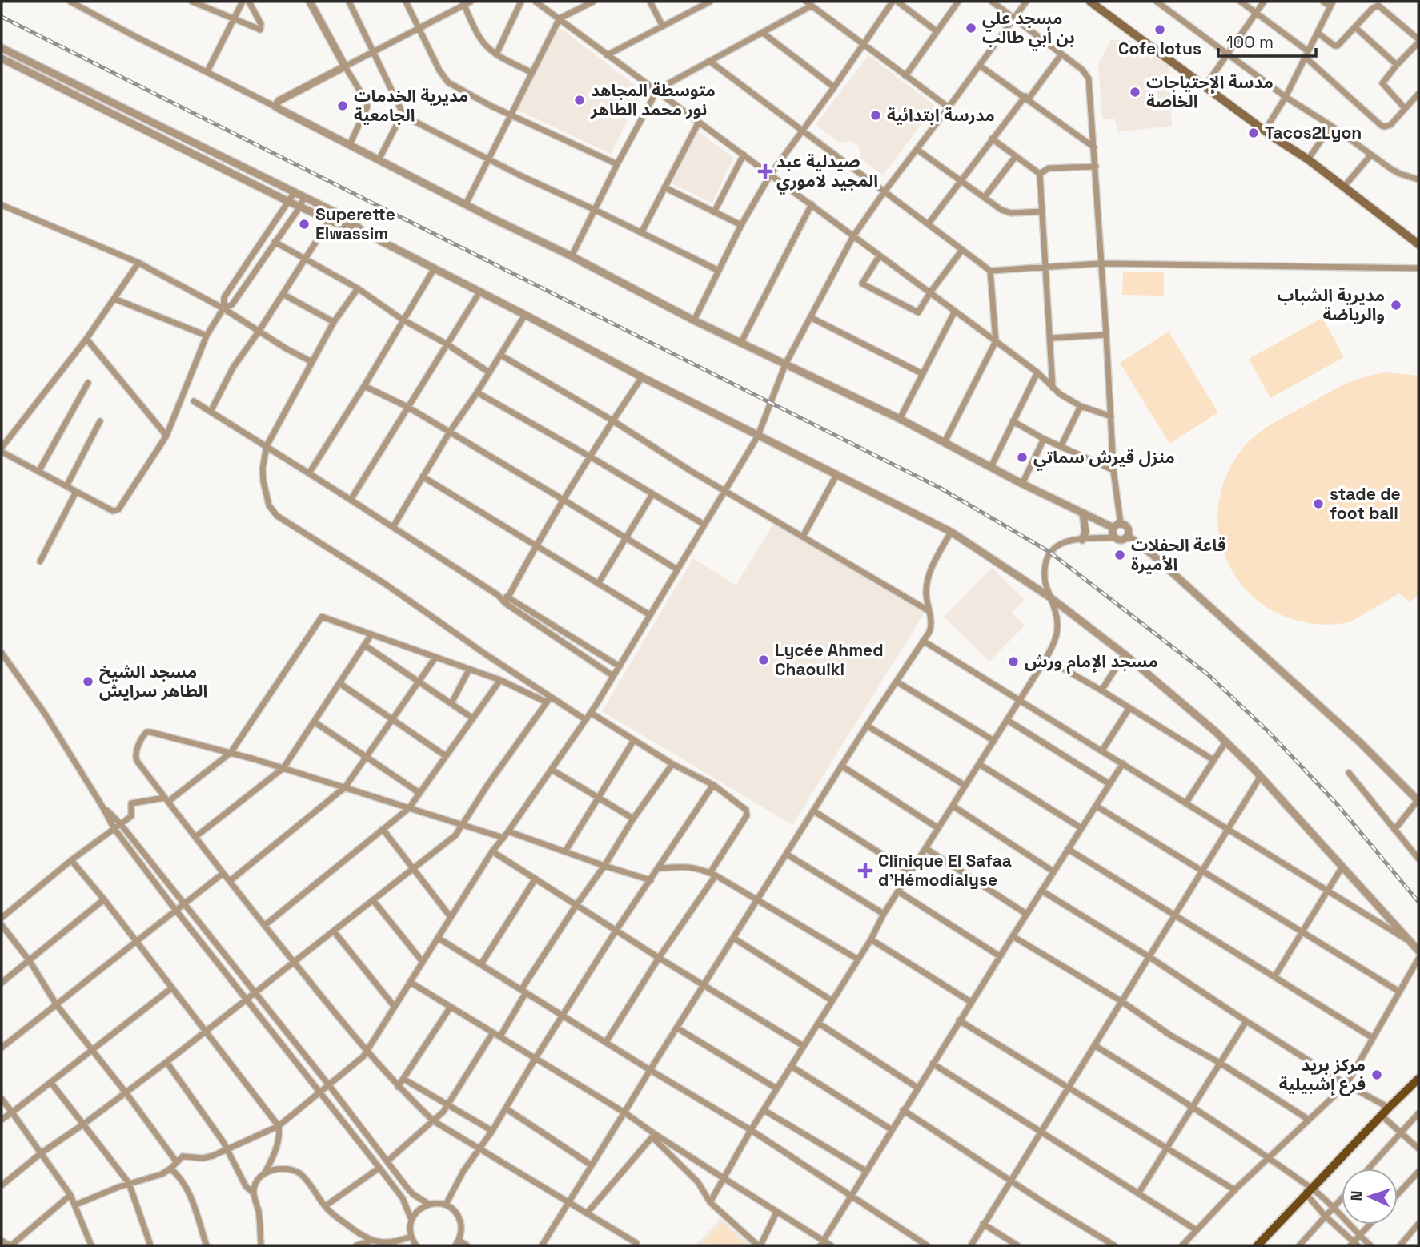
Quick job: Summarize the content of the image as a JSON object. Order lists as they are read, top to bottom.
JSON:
{
  "places": {
    "other": [
      "مسجد علي بن أبي طالب",
      "Cofe lotus",
      "مدسة الإحتياجات الخاصة",
      "متوسطة المجاهد نور محمد الطاهر",
      "مديرية الخدمات الجامعية",
      "مدرسة ابتدائية",
      "Tacos2Lyon",
      "Superette Elwassim",
      "مديرية الشباب والرياضة",
      "منزل قيرش سماتي",
      "stade de foot ball",
      "قاعة الحفلات الأميرة",
      "Lycée Ahmed Chaouiki",
      "مسجد الإمام ورش",
      "مسجد الشيخ الطاهر سرايش",
      "مركز بريد فرع إشبيلية"
    ],
    "health": ["صيدلية عبد المجيد لاموري", "Clinique El Safaa d'Hémodialyse"]
  },
  "scale_bar": "100 m",
  "north": "left"
}
